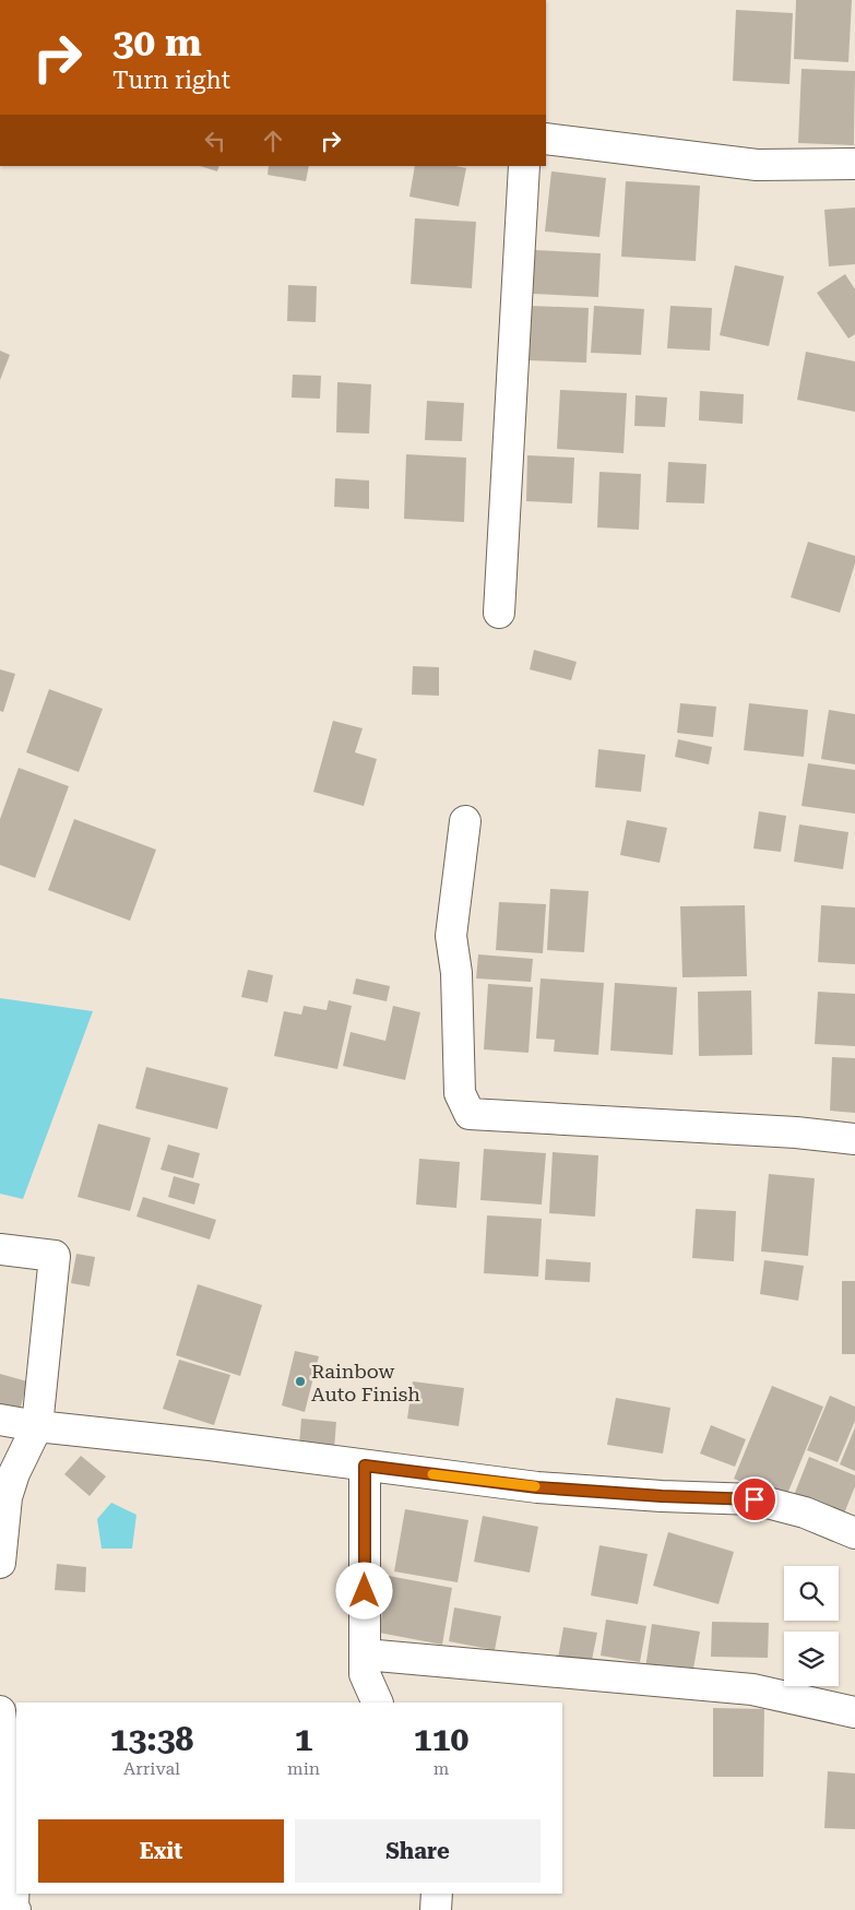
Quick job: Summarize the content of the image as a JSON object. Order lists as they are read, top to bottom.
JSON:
{
  "places": ["Rainbow Auto Finish"],
  "page": {
    "turn": ["30 m", "Turn right"],
    "eta": [
      "13:38",
      "Arrival",
      "1",
      "min",
      "110",
      "m"
    ],
    "buttons": ["Exit", "Share"]
  }
}
